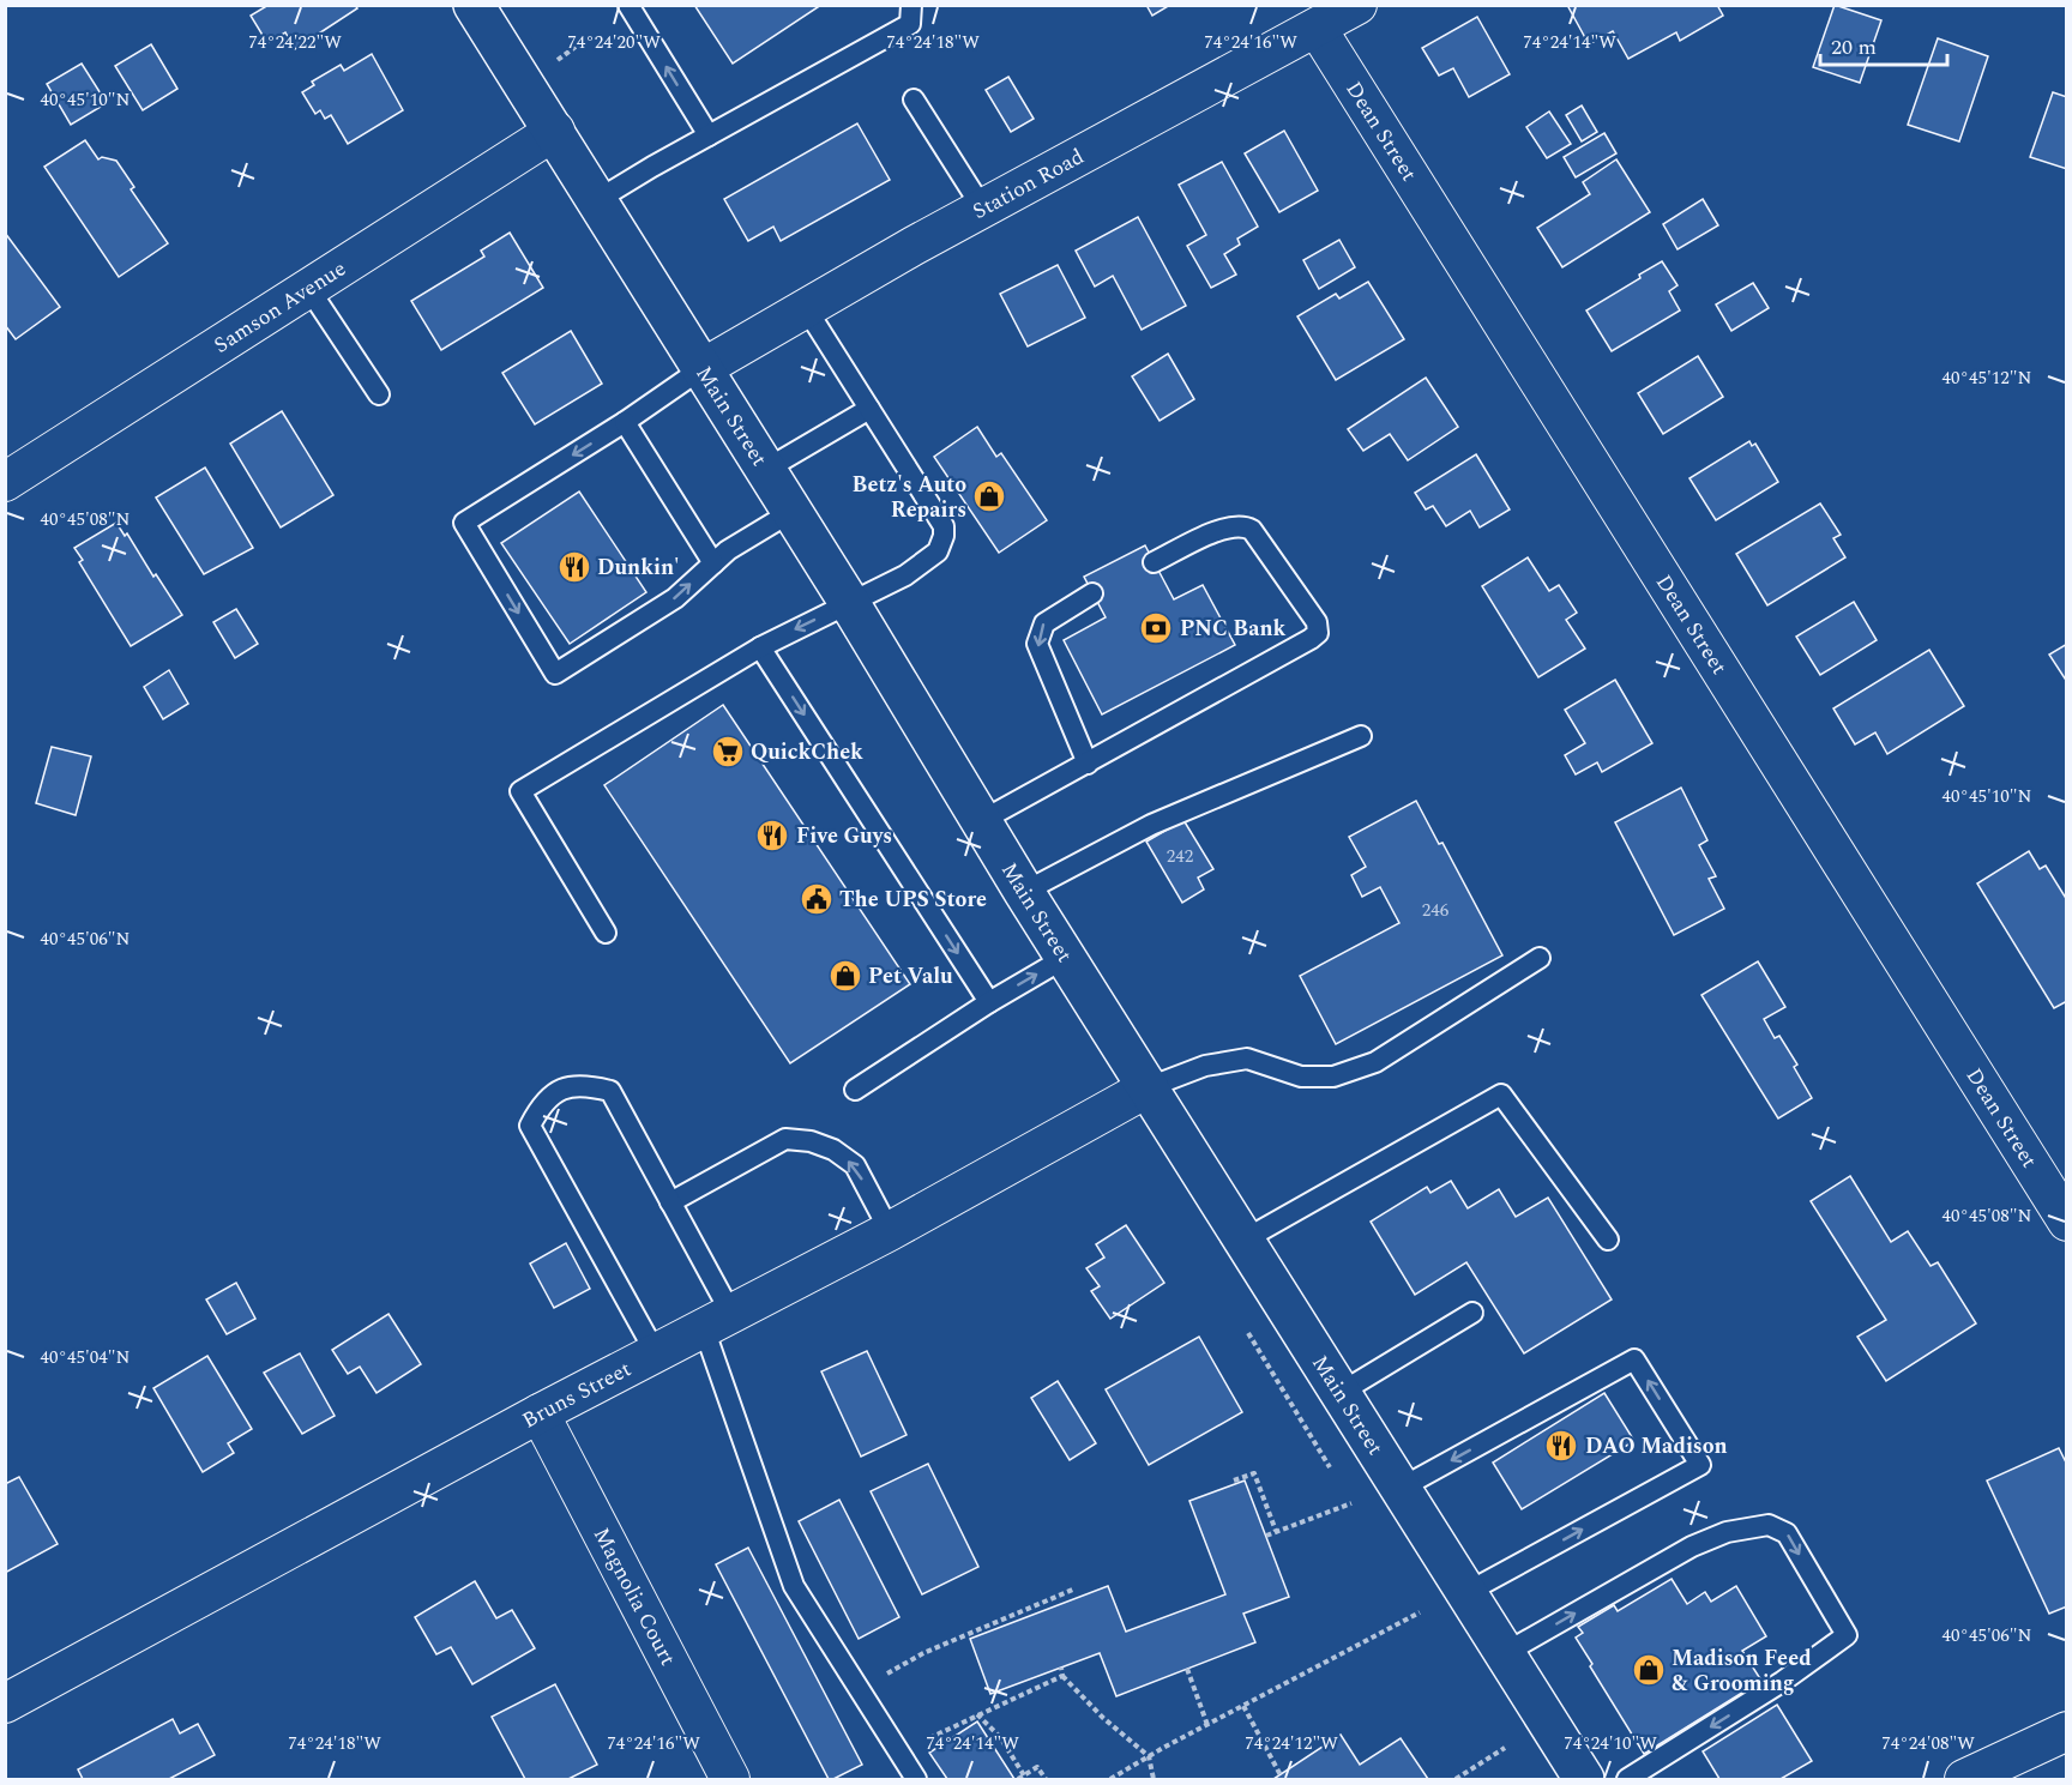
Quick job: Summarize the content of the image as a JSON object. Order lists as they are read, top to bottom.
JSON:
{
  "streets": {
    "main road": ["Main Street"],
    "street": [
      "Dean Street",
      "Station Road",
      "Samson Avenue",
      "Bruns Street",
      "Magnolia Court"
    ]
  },
  "crossings": [
    ["Dean Street", "Station Road"],
    ["Station Road", "Main Street"],
    ["Samson Avenue", "Main Street"],
    ["Main Street", "Bruns Street"],
    ["Bruns Street", "Magnolia Court"]
  ],
  "places": {
    "shop": ["Betz's Auto Repairs", "Pet Valu", "Madison Feed & Grooming"],
    "restaurant": ["Dunkin'", "Five Guys", "DAO Madison"],
    "bank": ["PNC Bank"],
    "supermarket": ["QuickChek"],
    "public building": ["The UPS Store"]
  },
  "house_numbers": ["242", "246"],
  "scale_bar": "20 m",
  "coordinates": [
    "74°24'20\"W",
    "74°24'16\"W",
    "74°24'22\"W",
    "74°24'18\"W",
    "74°24'14\"W",
    "40°45'10\"N",
    "40°45'12\"N",
    "40°45'08\"N",
    "40°45'06\"N",
    "40°45'04\"N",
    "74°24'12\"W",
    "74°24'10\"W",
    "74°24'08\"W"
  ]
}
